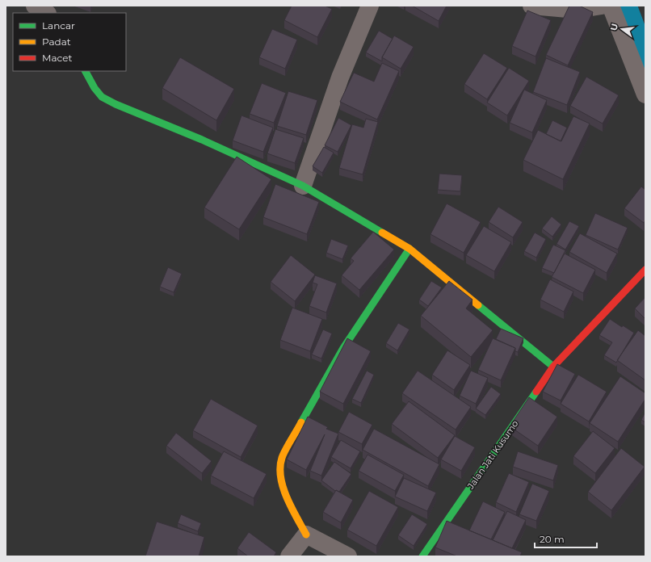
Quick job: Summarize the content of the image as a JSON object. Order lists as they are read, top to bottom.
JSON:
{
  "streets": {
    "street": ["Jalan Jati Kusumo"]
  },
  "legend": ["Lancar", "Padat", "Macet"],
  "scale_bar": "20 m",
  "north": "left"
}
